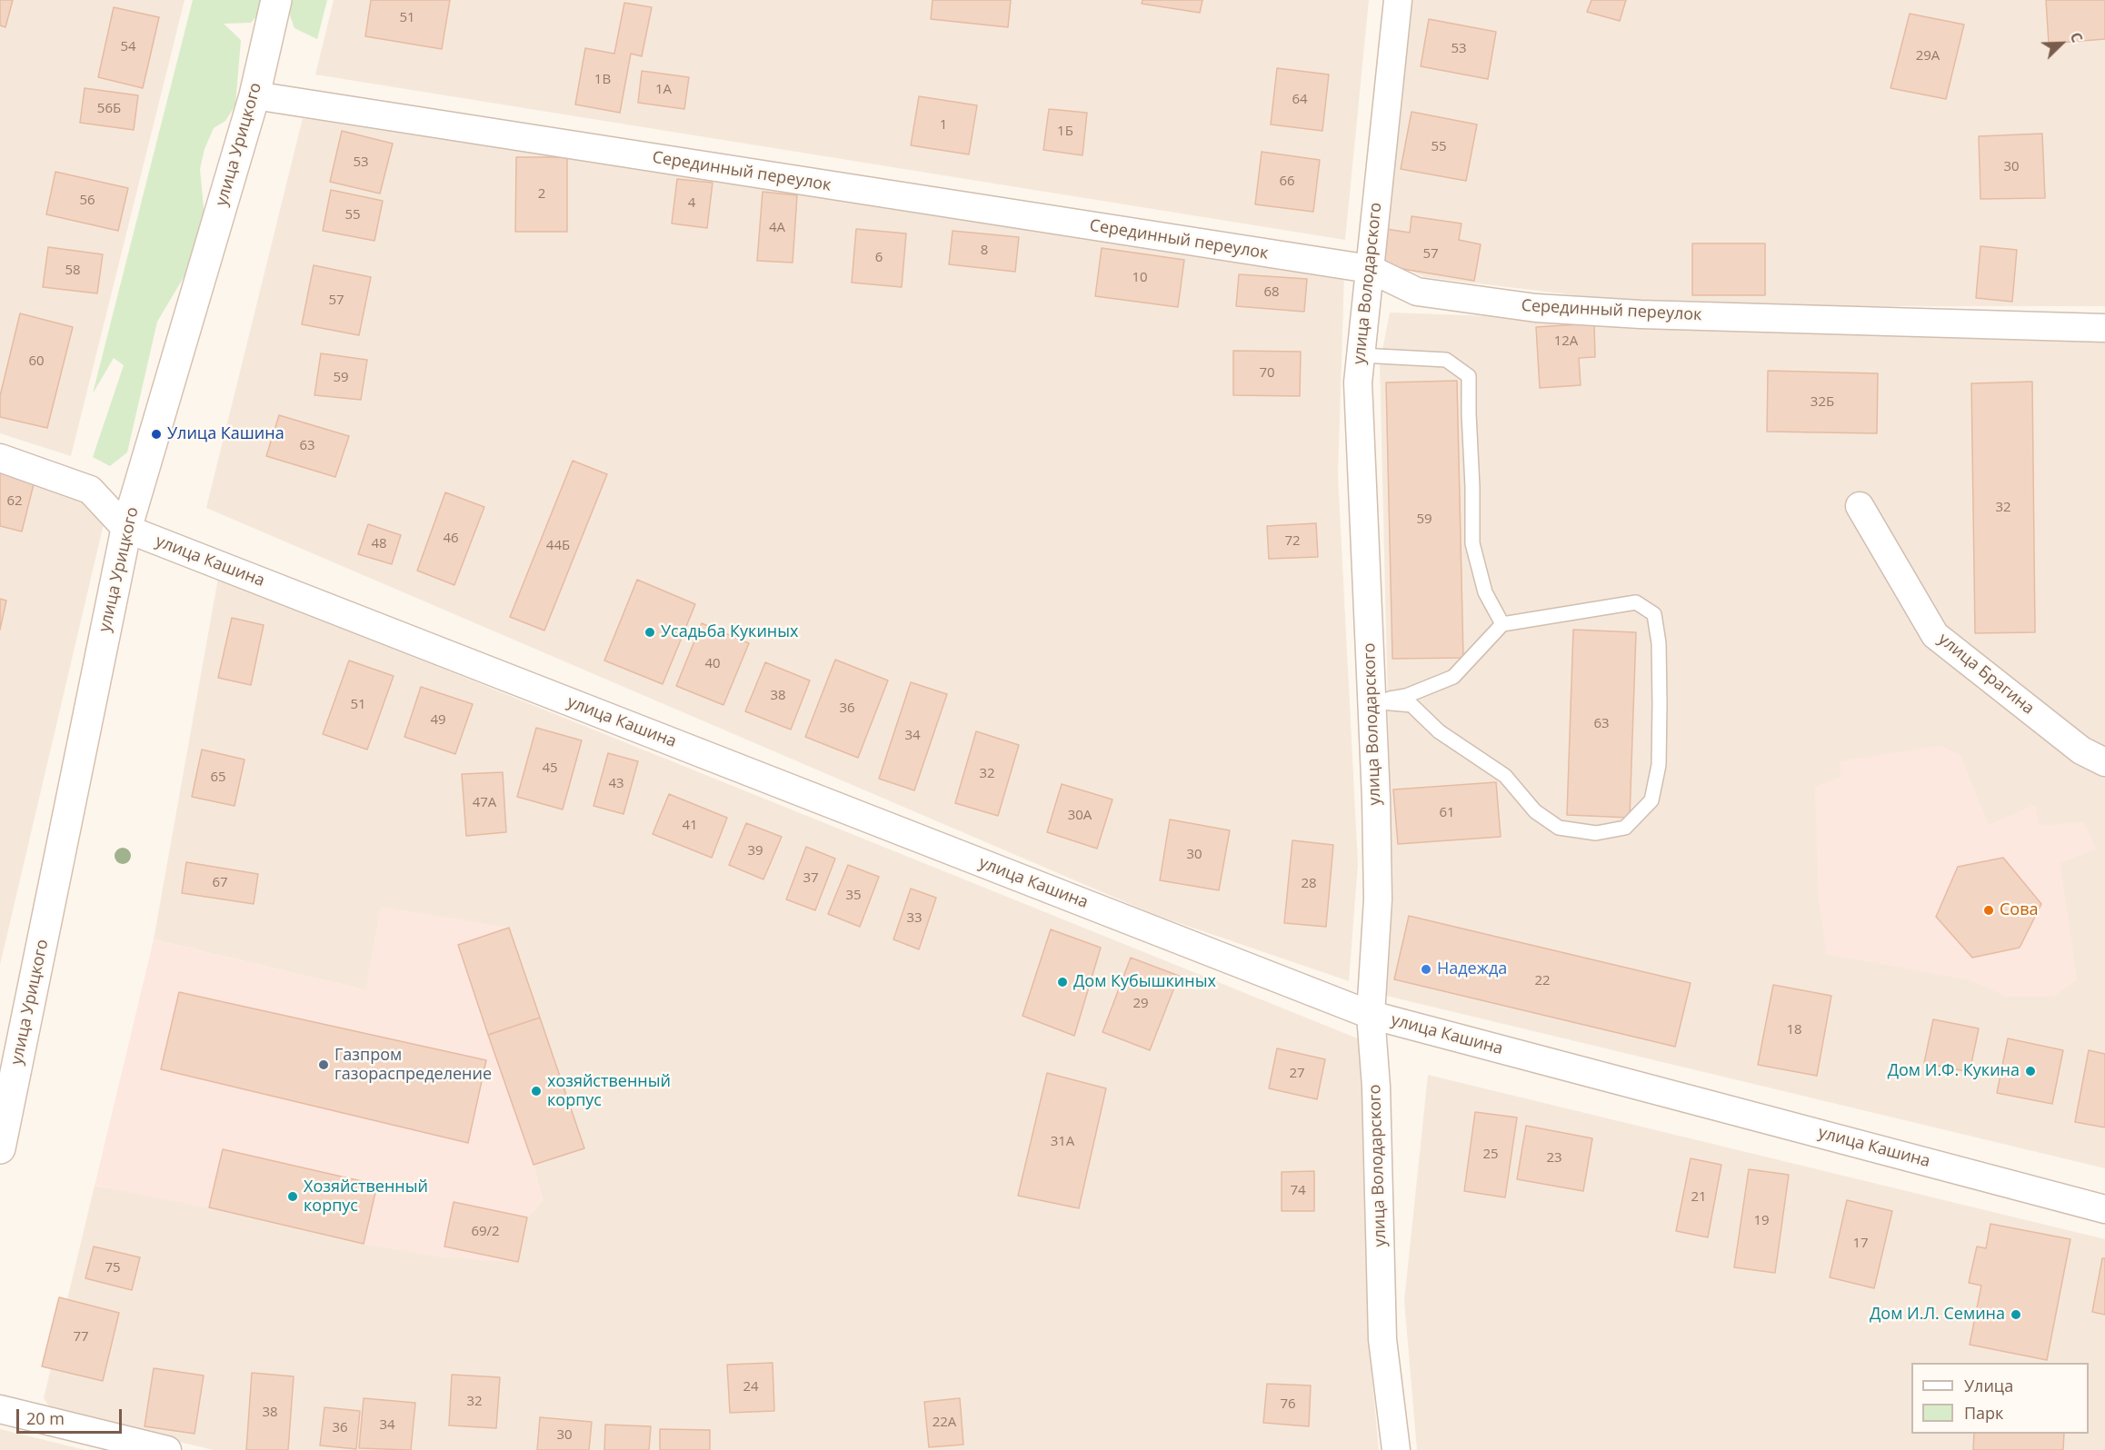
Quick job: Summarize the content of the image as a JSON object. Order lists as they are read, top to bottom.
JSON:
{
  "streets": {
    "street": [
      "улица Урицкого",
      "Серединный переулок",
      "улица Володарского",
      "улица Кашина",
      "улица Брагина"
    ]
  },
  "crossings": [
    ["улица Урицкого", "Серединный переулок"],
    ["улица Урицкого", "улица Кашина"],
    ["Серединный переулок", "улица Володарского"],
    ["улица Володарского", "улица Кашина"]
  ],
  "places": [
    "Улица Кашина",
    "Усадьба Кукиных",
    "Сова",
    "Надежда",
    "Дом Кубышкиных",
    "Газпром газораспределение",
    "Дом И.Ф. Кукина",
    "хозяйственный корпус",
    "Хозяйственный корпус",
    "Дом И.Л. Семина"
  ],
  "house_numbers": [
    "51",
    "54",
    "53",
    "29А",
    "1В",
    "1А",
    "64",
    "56Б",
    "1",
    "1Б",
    "55",
    "53",
    "30",
    "66",
    "2",
    "56",
    "4",
    "55",
    "4А",
    "8",
    "57",
    "6",
    "58",
    "10",
    "68",
    "57",
    "12А",
    "60",
    "70",
    "59",
    "32Б",
    "63",
    "62",
    "32",
    "59",
    "46",
    "72",
    "48",
    "44Б",
    "40",
    "38",
    "51",
    "36",
    "49",
    "63",
    "34",
    "45",
    "32",
    "65",
    "43",
    "47А",
    "61",
    "30А",
    "41",
    "39",
    "30",
    "37",
    "67",
    "28",
    "35",
    "33",
    "22",
    "29",
    "18",
    "27",
    "31А",
    "25",
    "23",
    "74",
    "21",
    "19",
    "69/2",
    "17",
    "75",
    "77",
    "24",
    "32",
    "76",
    "38",
    "22А",
    "34",
    "36",
    "30"
  ],
  "legend": ["Улица", "Парк"],
  "scale_bar": "20 m",
  "north": "top right"
}
